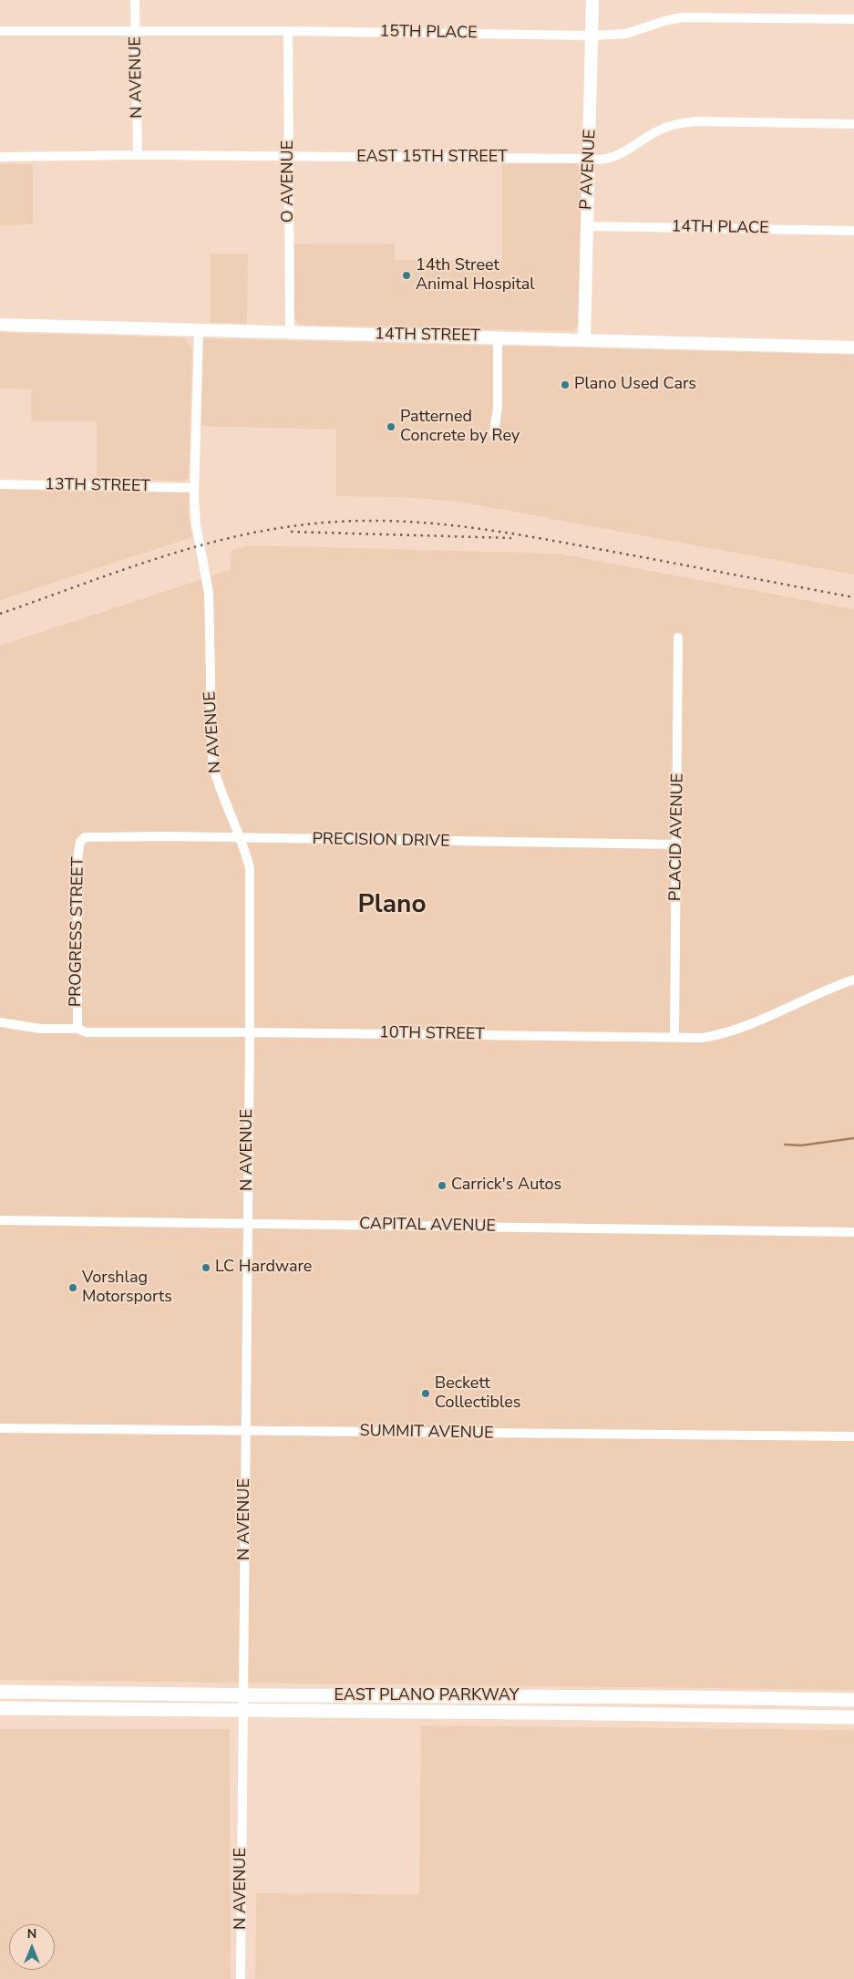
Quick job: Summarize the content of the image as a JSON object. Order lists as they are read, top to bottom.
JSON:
{
  "streets": {
    "main road": ["P AVENUE", "14TH STREET", "EAST PLANO PARKWAY"],
    "street": [
      "15TH PLACE",
      "N AVENUE",
      "EAST 15TH STREET",
      "O AVENUE",
      "14TH PLACE",
      "13TH STREET",
      "PLACID AVENUE",
      "PRECISION DRIVE",
      "PROGRESS STREET",
      "10TH STREET",
      "CAPITAL AVENUE",
      "SUMMIT AVENUE"
    ]
  },
  "crossings": [
    ["15TH PLACE", "N AVENUE"],
    ["15TH PLACE", "P AVENUE"],
    ["15TH PLACE", "O AVENUE"],
    ["N AVENUE", "EAST 15TH STREET"],
    ["N AVENUE", "14TH STREET"],
    ["N AVENUE", "13TH STREET"],
    ["N AVENUE", "PRECISION DRIVE"],
    ["N AVENUE", "10TH STREET"],
    ["N AVENUE", "CAPITAL AVENUE"],
    ["N AVENUE", "SUMMIT AVENUE"],
    ["N AVENUE", "EAST PLANO PARKWAY"],
    ["EAST 15TH STREET", "P AVENUE"],
    ["EAST 15TH STREET", "O AVENUE"],
    ["P AVENUE", "14TH PLACE"],
    ["P AVENUE", "14TH STREET"],
    ["O AVENUE", "14TH STREET"],
    ["PLACID AVENUE", "PRECISION DRIVE"],
    ["PLACID AVENUE", "10TH STREET"],
    ["PRECISION DRIVE", "PROGRESS STREET"],
    ["PROGRESS STREET", "10TH STREET"]
  ],
  "districts": ["Plano"],
  "places": [
    "14th Street Animal Hospital",
    "Plano Used Cars",
    "Patterned Concrete by Rey",
    "Carrick's Autos",
    "LC Hardware",
    "Vorshlag Motorsports",
    "Beckett Collectibles"
  ],
  "north": "top"
}
